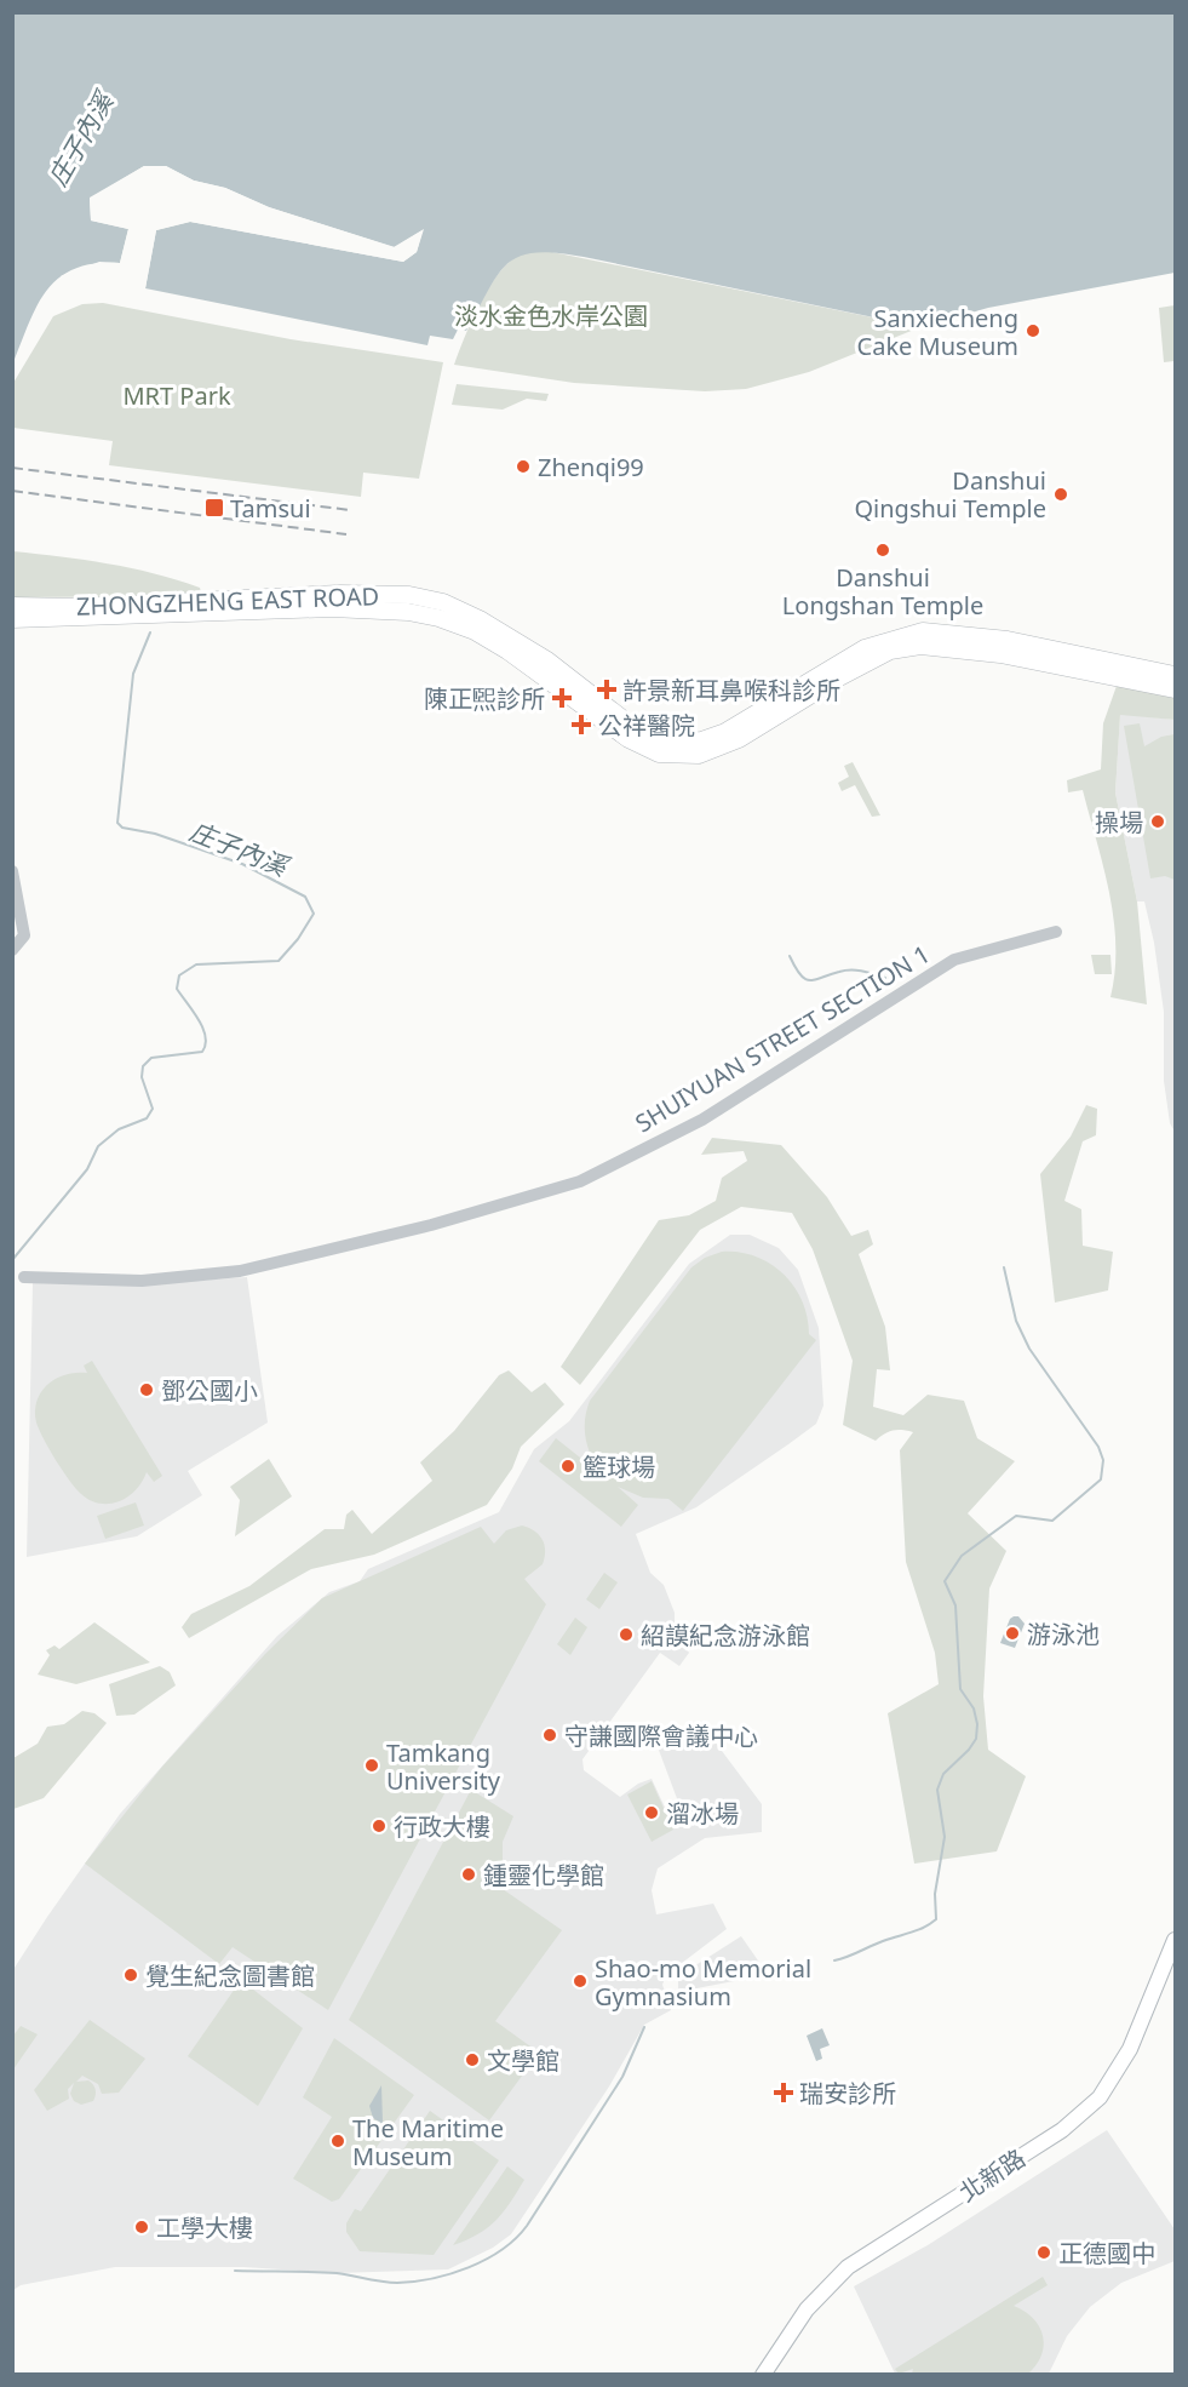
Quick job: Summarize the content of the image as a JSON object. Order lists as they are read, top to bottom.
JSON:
{
  "streets": {
    "main road": ["ZHONGZHENG EAST ROAD", "北新路"],
    "street": ["SHUIYUAN STREET SECTION 1"]
  },
  "water": ["庄子內溪"],
  "parks": ["淡水金色水岸公園", "MRT Park"],
  "places": {
    "other": [
      "Sanxiecheng Cake Museum",
      "Zhenqi99",
      "Danshui Qingshui Temple",
      "Danshui Longshan Temple",
      "操場",
      "鄧公國小",
      "籃球場",
      "游泳池",
      "紹謨紀念游泳館",
      "守謙國際會議中心",
      "Tamkang University",
      "溜冰場",
      "行政大樓",
      "鍾靈化學館",
      "覺生紀念圖書館",
      "Shao-mo Memorial Gymnasium",
      "文學館",
      "The Maritime Museum",
      "工學大樓",
      "正德國中"
    ],
    "transit": ["Tamsui"],
    "health": [
      "許景新耳鼻喉科診所",
      "陳正煕診所",
      "公祥醫院",
      "瑞安診所"
    ]
  }
}
